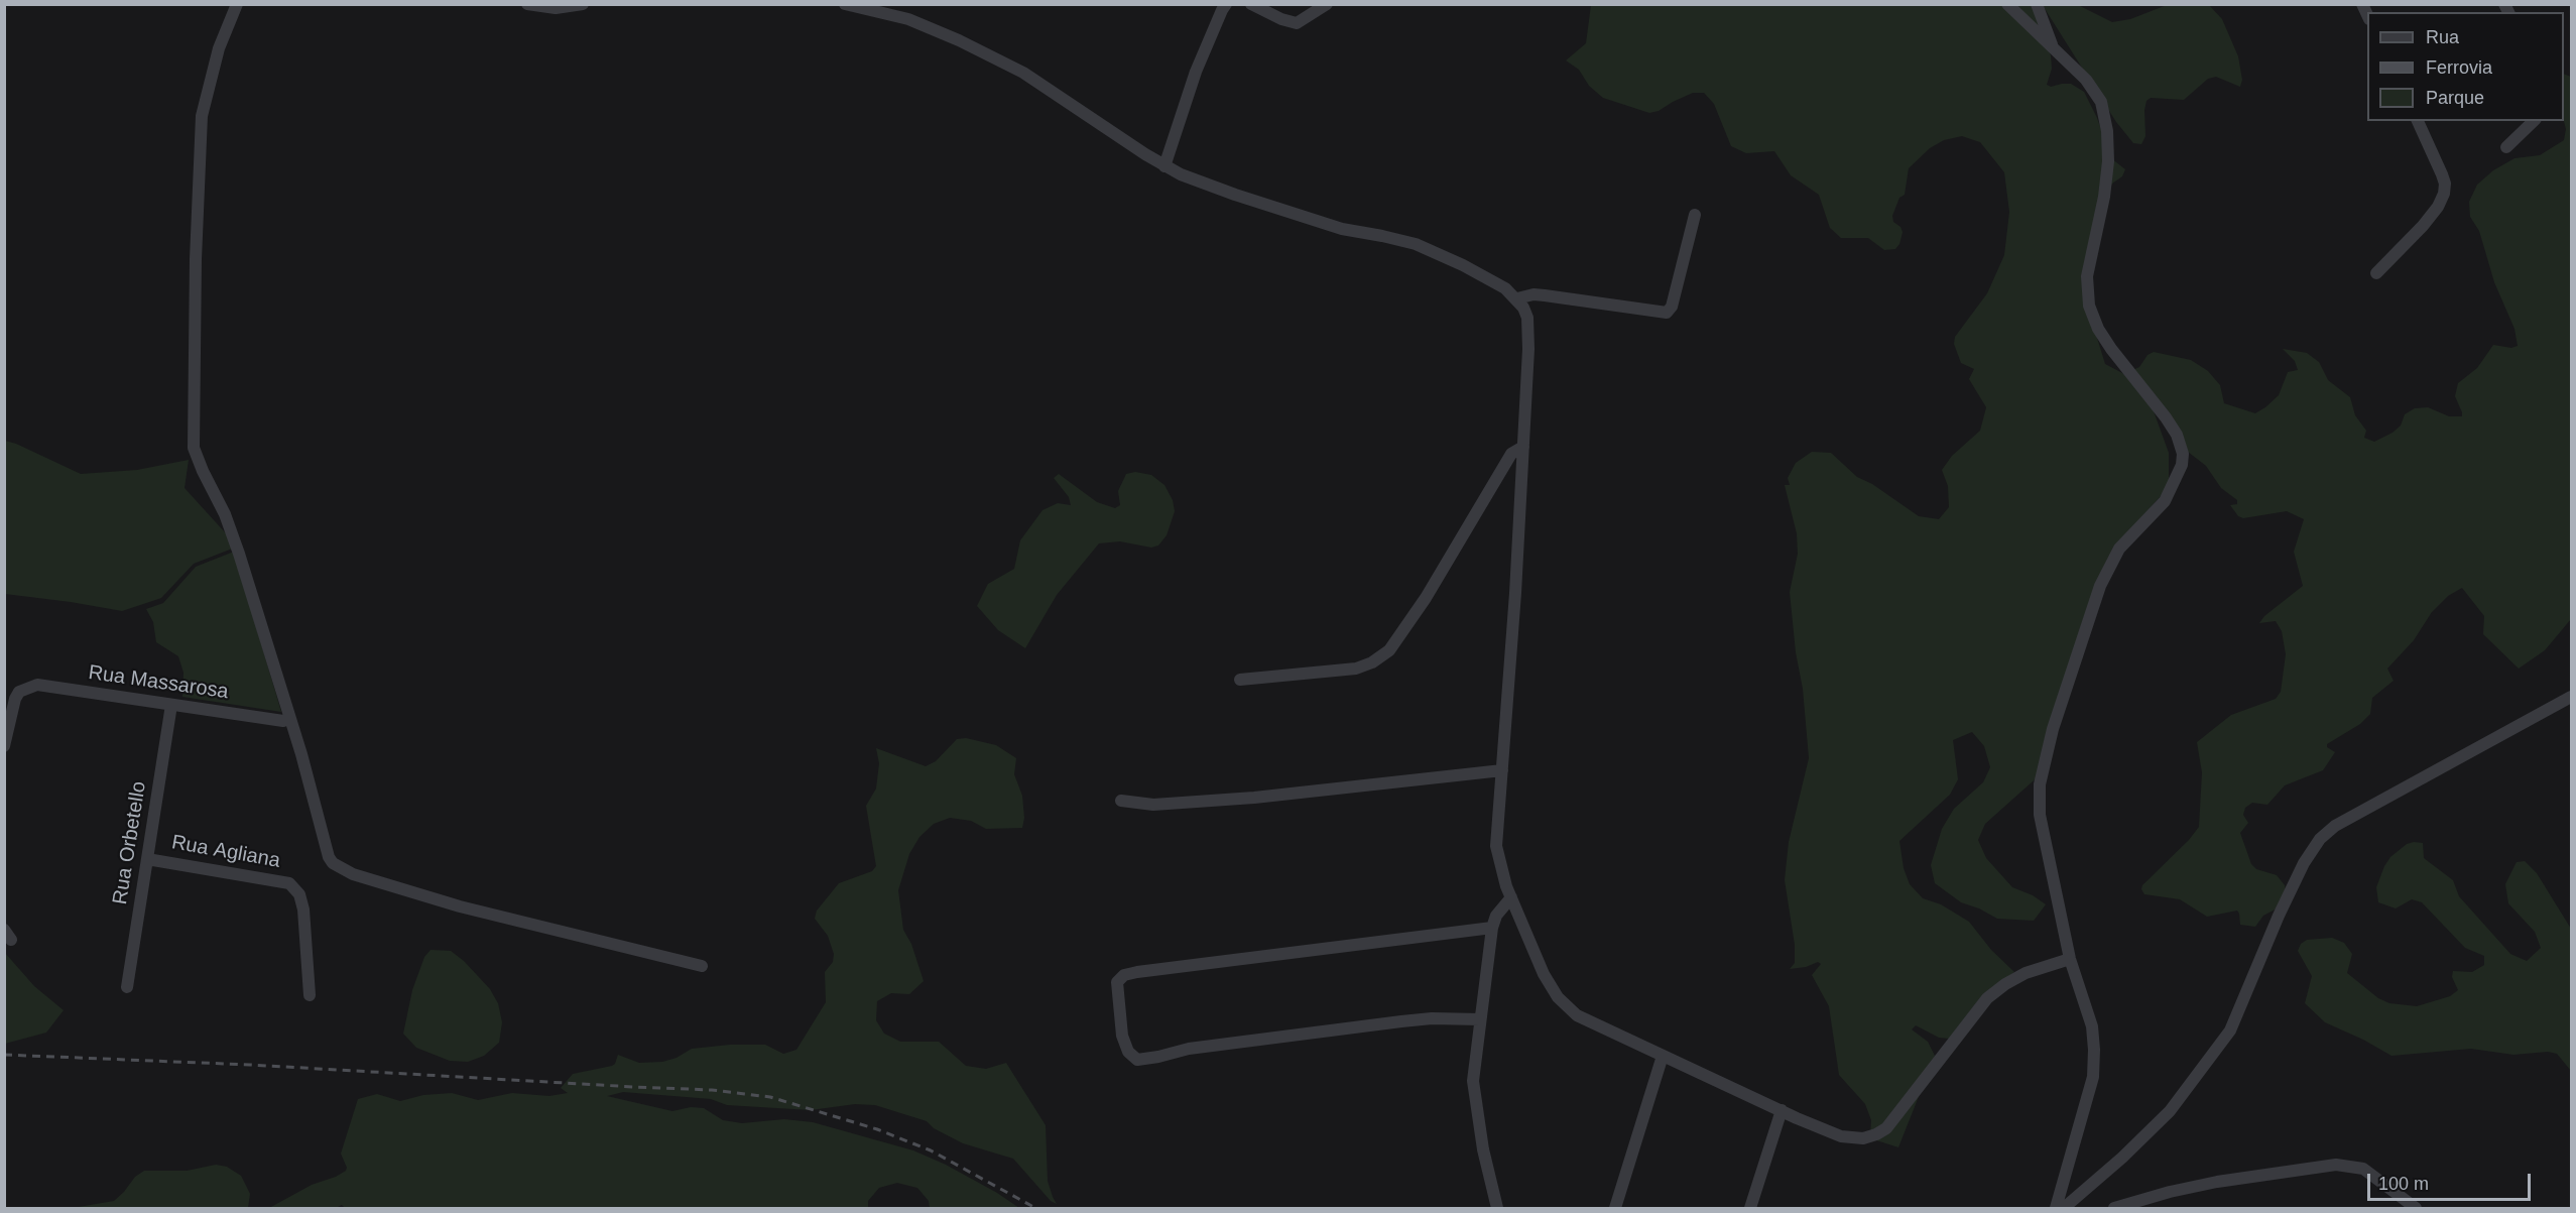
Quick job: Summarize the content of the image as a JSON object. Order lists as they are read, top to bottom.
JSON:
{
  "streets": {
    "street": ["Rua Massarosa", "Rua Orbetello", "Rua Agliana"]
  },
  "crossings": [
    ["Rua Massarosa", "Rua Orbetello"],
    ["Rua Orbetello", "Rua Agliana"]
  ],
  "legend": ["Rua", "Ferrovia", "Parque"],
  "scale_bar": "100 m"
}
